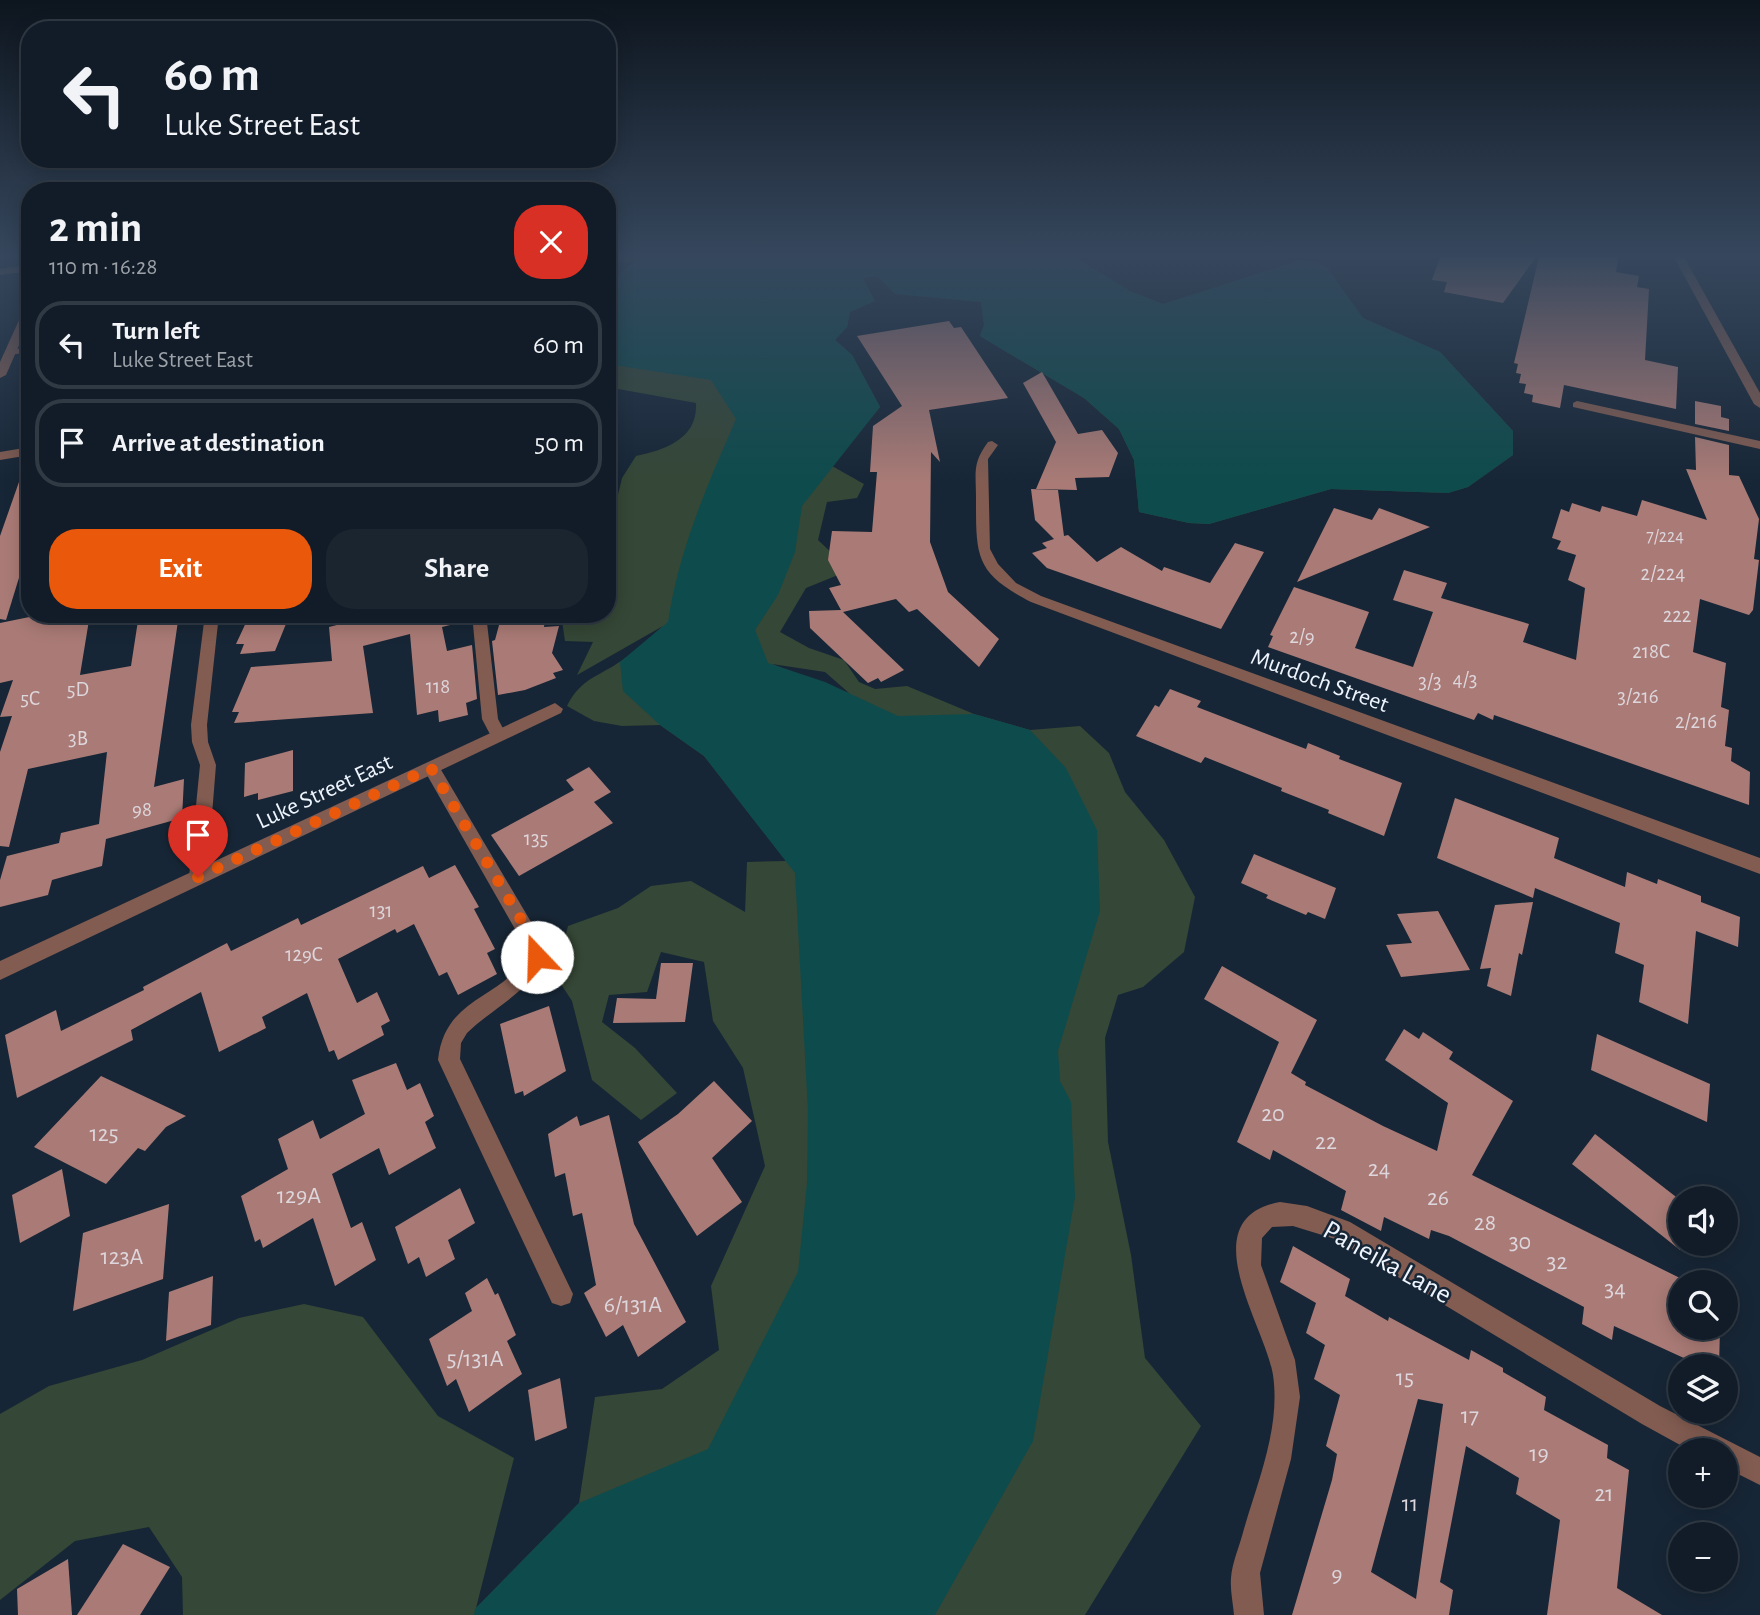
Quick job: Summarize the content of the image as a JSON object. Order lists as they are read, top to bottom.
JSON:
{
  "streets": {
    "street": ["Murdoch Street", "Luke Street East", "Paneika Lane"]
  },
  "house_numbers": [
    "7/224",
    "2/224",
    "222",
    "2/9",
    "218C",
    "4/3",
    "3/3",
    "118",
    "5D",
    "3/216",
    "5C",
    "2/216",
    "3B",
    "98",
    "135",
    "131",
    "129C",
    "20",
    "125",
    "22",
    "24",
    "129A",
    "26",
    "28",
    "30",
    "123A",
    "32",
    "34",
    "6/131A",
    "5/131A",
    "15",
    "17",
    "19",
    "21",
    "11",
    "9"
  ],
  "page": {
    "turn": ["60 m", "Luke Street East"],
    "heading": ["2 min", "110 m · 16:28"],
    "list": [
      {
        "name": "Turn left",
        "note": "Luke Street East",
        "value": "60 m"
      },
      {
        "name": "Arrive at destination",
        "value": "50 m"
      }
    ],
    "buttons": ["Exit", "Share"],
    "map_buttons": ["+", "−"]
  }
}
